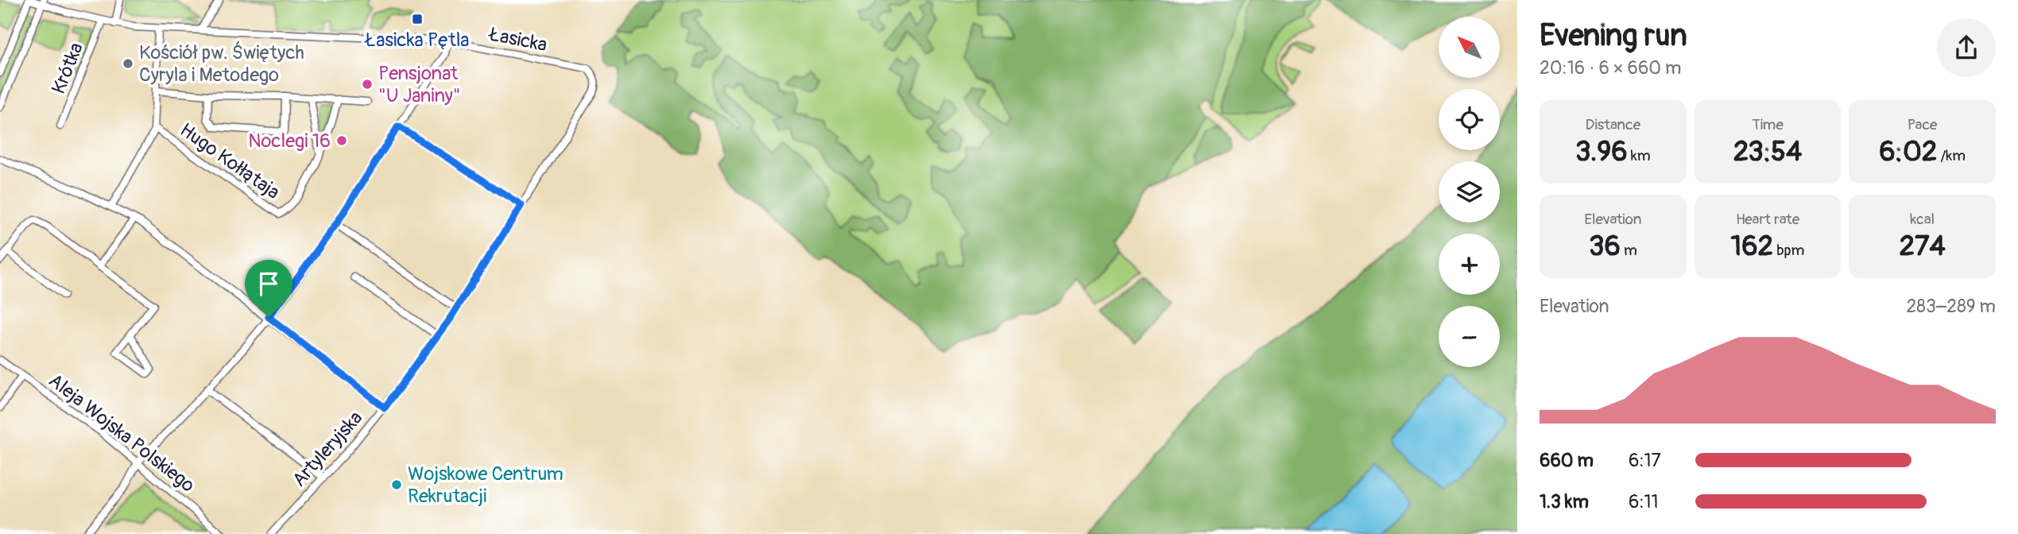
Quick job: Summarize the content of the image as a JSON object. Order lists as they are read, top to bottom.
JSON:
{
  "streets": {
    "street": [
      "Łasicka",
      "Krótka",
      "Hugo Kołłątaja",
      "Aleja Wojska Polskiego",
      "Artyleryjska"
    ]
  },
  "crossings": [
    ["Łasicka", "Artyleryjska"]
  ],
  "places": {
    "transit": ["Łasicka Pętla"],
    "other": [
      "Kościół pw. Świętych Cyryla i Metodego",
      "Pensjonat \"U Janiny\"",
      "Noclegi 16",
      "Wojskowe Centrum Rekrutacji"
    ]
  },
  "north": "top left",
  "page": {
    "heading": ["Evening run", "20:16 · 6 × 660 m"],
    "map_buttons": ["+", "−"],
    "stats": [
      ["Distance", "3.96 km"],
      ["Time", "23:54"],
      ["Pace", "6:02 /km"],
      ["Elevation", "36 m"],
      ["Heart rate", "162 bpm"],
      ["kcal", "274"]
    ],
    "chart": ["Elevation", "283–289 m"],
    "list": [
      {
        "name": "660 m",
        "note": "6:17"
      },
      {
        "name": "1.3 km",
        "note": "6:11"
      }
    ]
  }
}
